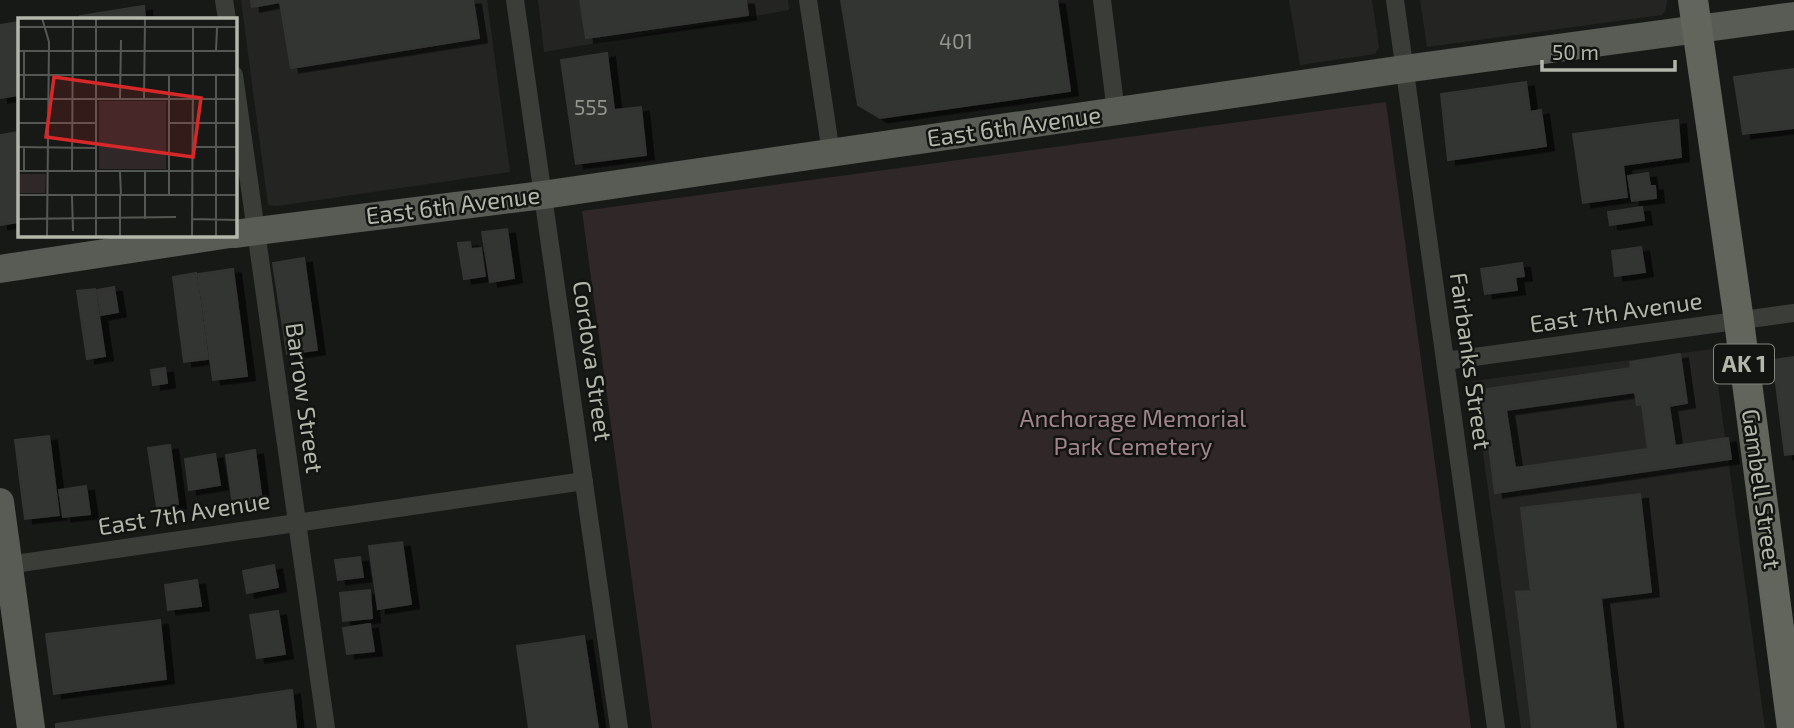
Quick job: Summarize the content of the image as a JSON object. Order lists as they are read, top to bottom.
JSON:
{
  "streets": {
    "highway": ["AK 1", "Gambell Street"],
    "main road": ["East 6th Avenue"],
    "street": [
      "East 7th Avenue",
      "Cordova Street",
      "Fairbanks Street",
      "Barrow Street"
    ]
  },
  "crossings": [
    ["East 6th Avenue", "Cordova Street"],
    ["East 6th Avenue", "Fairbanks Street"],
    ["East 6th Avenue", "Barrow Street"],
    ["East 6th Avenue", "Gambell Street"],
    ["East 7th Avenue", "Cordova Street"],
    ["East 7th Avenue", "Fairbanks Street"],
    ["East 7th Avenue", "Barrow Street"],
    ["East 7th Avenue", "Gambell Street"]
  ],
  "parks": ["Anchorage Memorial Park Cemetery"],
  "house_numbers": ["401", "555"],
  "scale_bar": "50 m"
}
